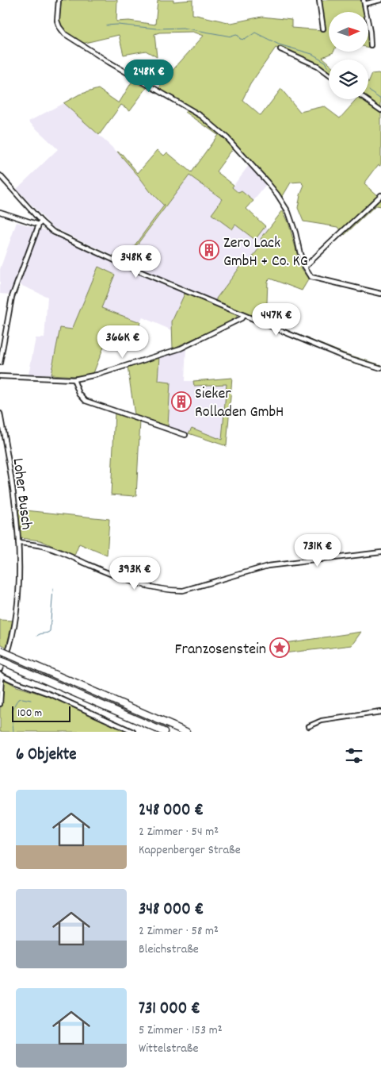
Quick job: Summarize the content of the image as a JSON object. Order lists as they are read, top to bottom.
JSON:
{
  "streets": {
    "street": ["Loher Busch"]
  },
  "places": {
    "building": ["Zero Lack GmbH + Co. KG", "Sieker Rolladen GmbH"],
    "place": ["Franzosenstein"]
  },
  "scale_bar": "100 m",
  "north": "right",
  "page": {
    "price": [
      "248K €",
      "348K €",
      "447K €",
      "366K €",
      "731K €",
      "393K €"
    ],
    "scale": "100 m",
    "heading": "6 Objekte",
    "list": [
      {
        "name": "248 000 €",
        "note": "2 Zimmer · 54 m² · Kappenberger Straße"
      },
      {
        "name": "348 000 €",
        "note": "2 Zimmer · 58 m² · Bleichstraße"
      },
      {
        "name": "731 000 €",
        "note": "5 Zimmer · 153 m² · Wittelstraße"
      }
    ]
  }
}
